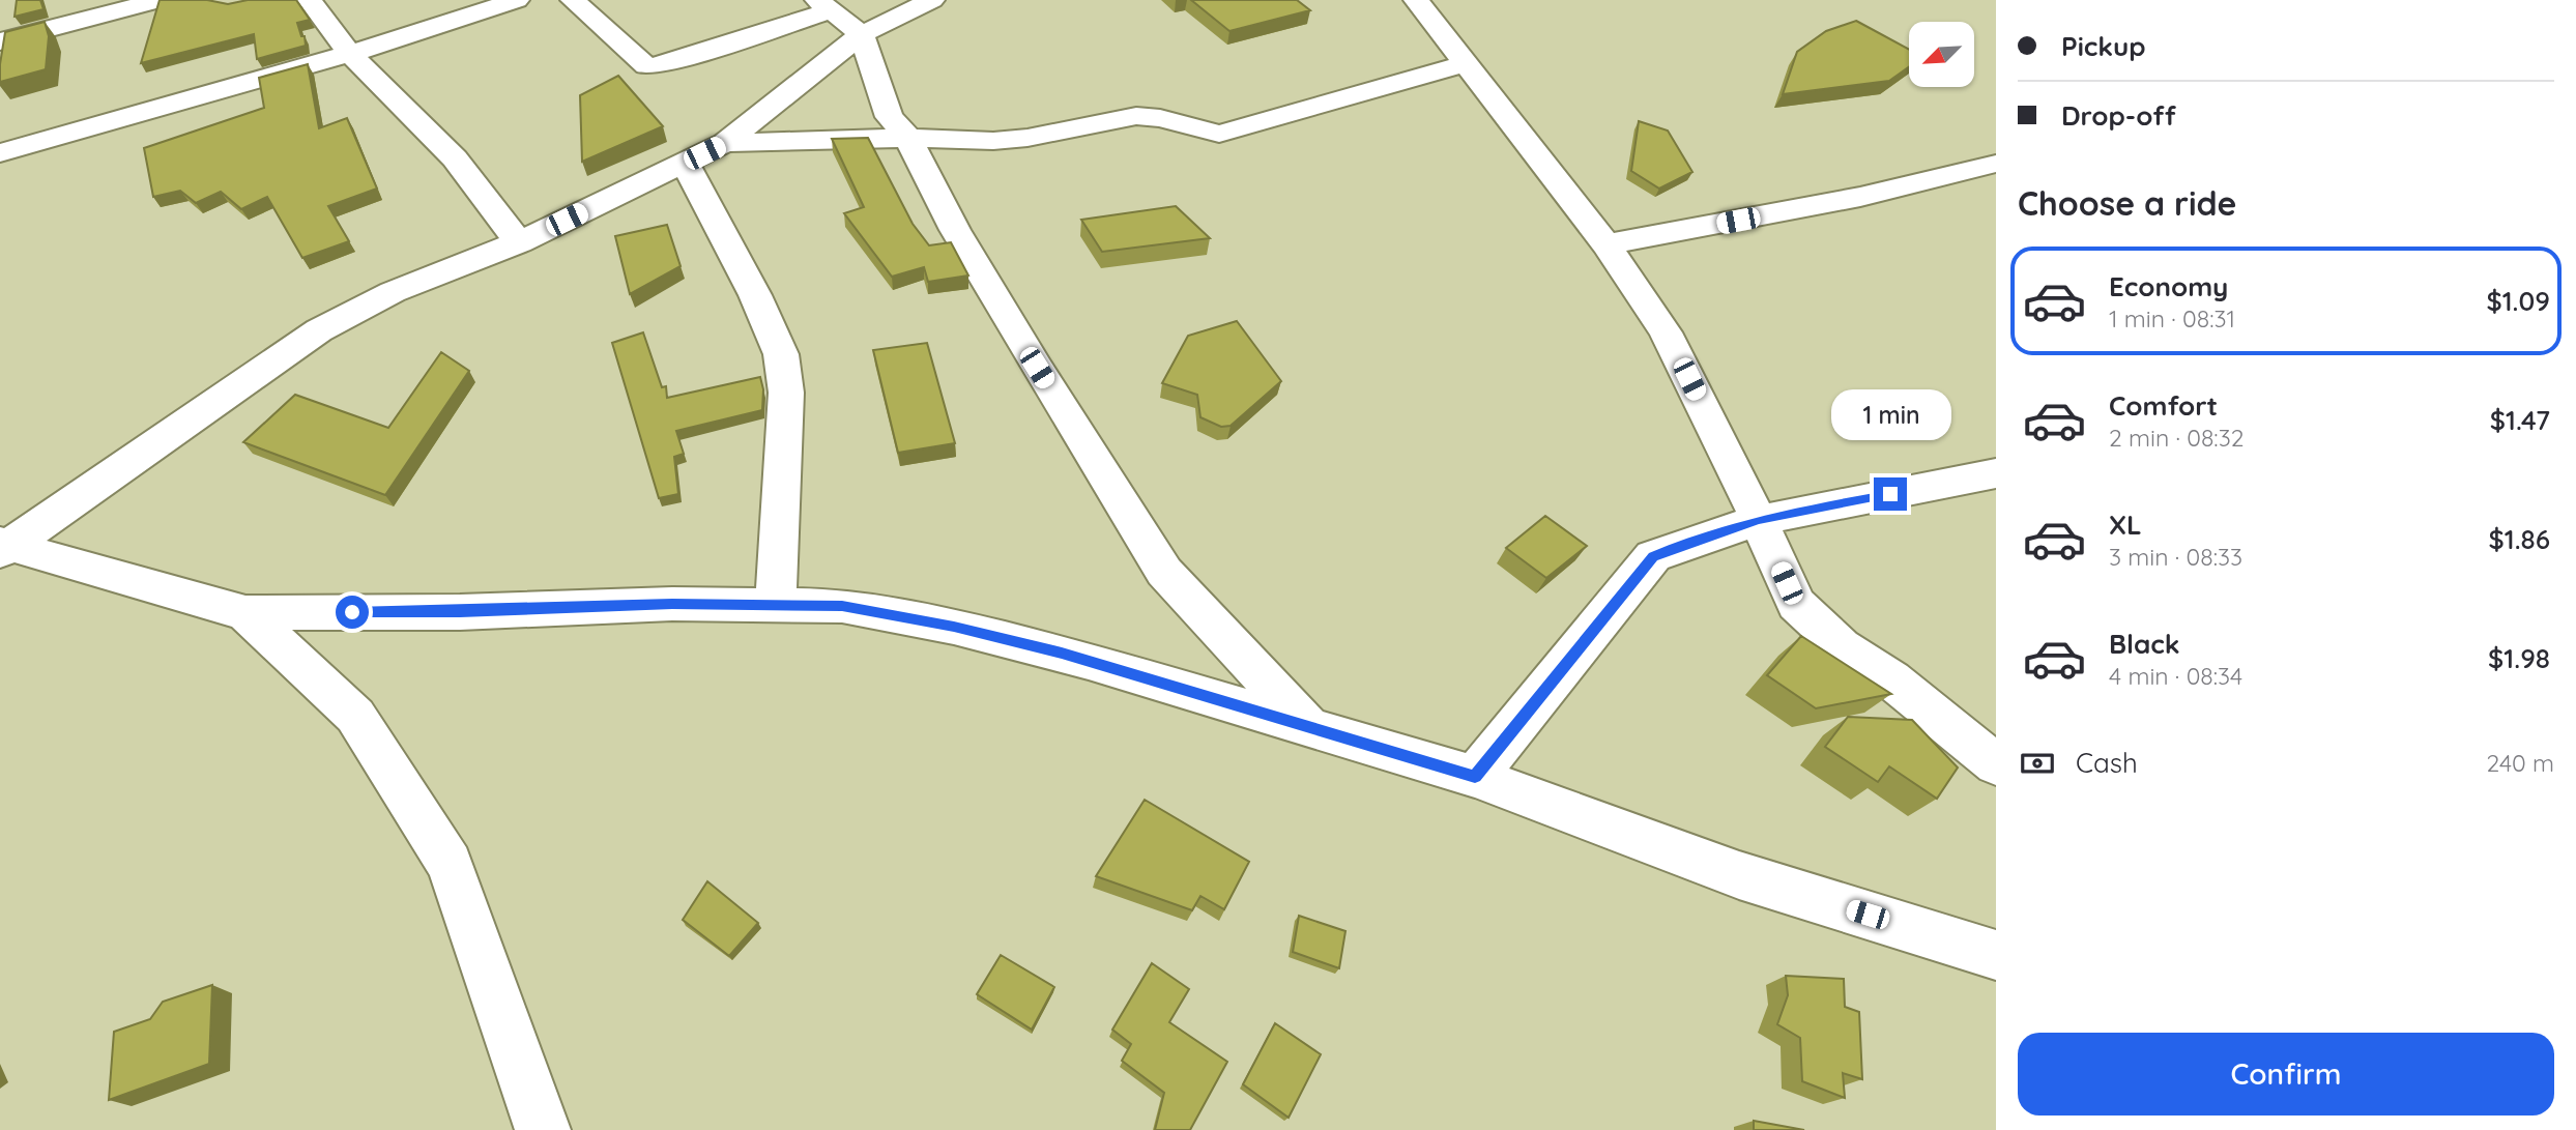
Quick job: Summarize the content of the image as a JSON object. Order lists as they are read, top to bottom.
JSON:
{
  "north": "bottom left",
  "page": {
    "banner": ["Pickup", "Drop-off"],
    "heading": "Choose a ride",
    "list": [
      {
        "name": "Economy",
        "note": "1 min · 08:31",
        "value": "$1.09"
      },
      {
        "name": "Comfort",
        "note": "2 min · 08:32",
        "value": "$1.47"
      },
      {
        "name": "XL",
        "note": "3 min · 08:33",
        "value": "$1.86"
      },
      {
        "name": "Black",
        "note": "4 min · 08:34",
        "value": "$1.98"
      }
    ],
    "bubble": "1 min",
    "pay": ["Cash", "240 m"],
    "buttons": "Confirm"
  }
}
